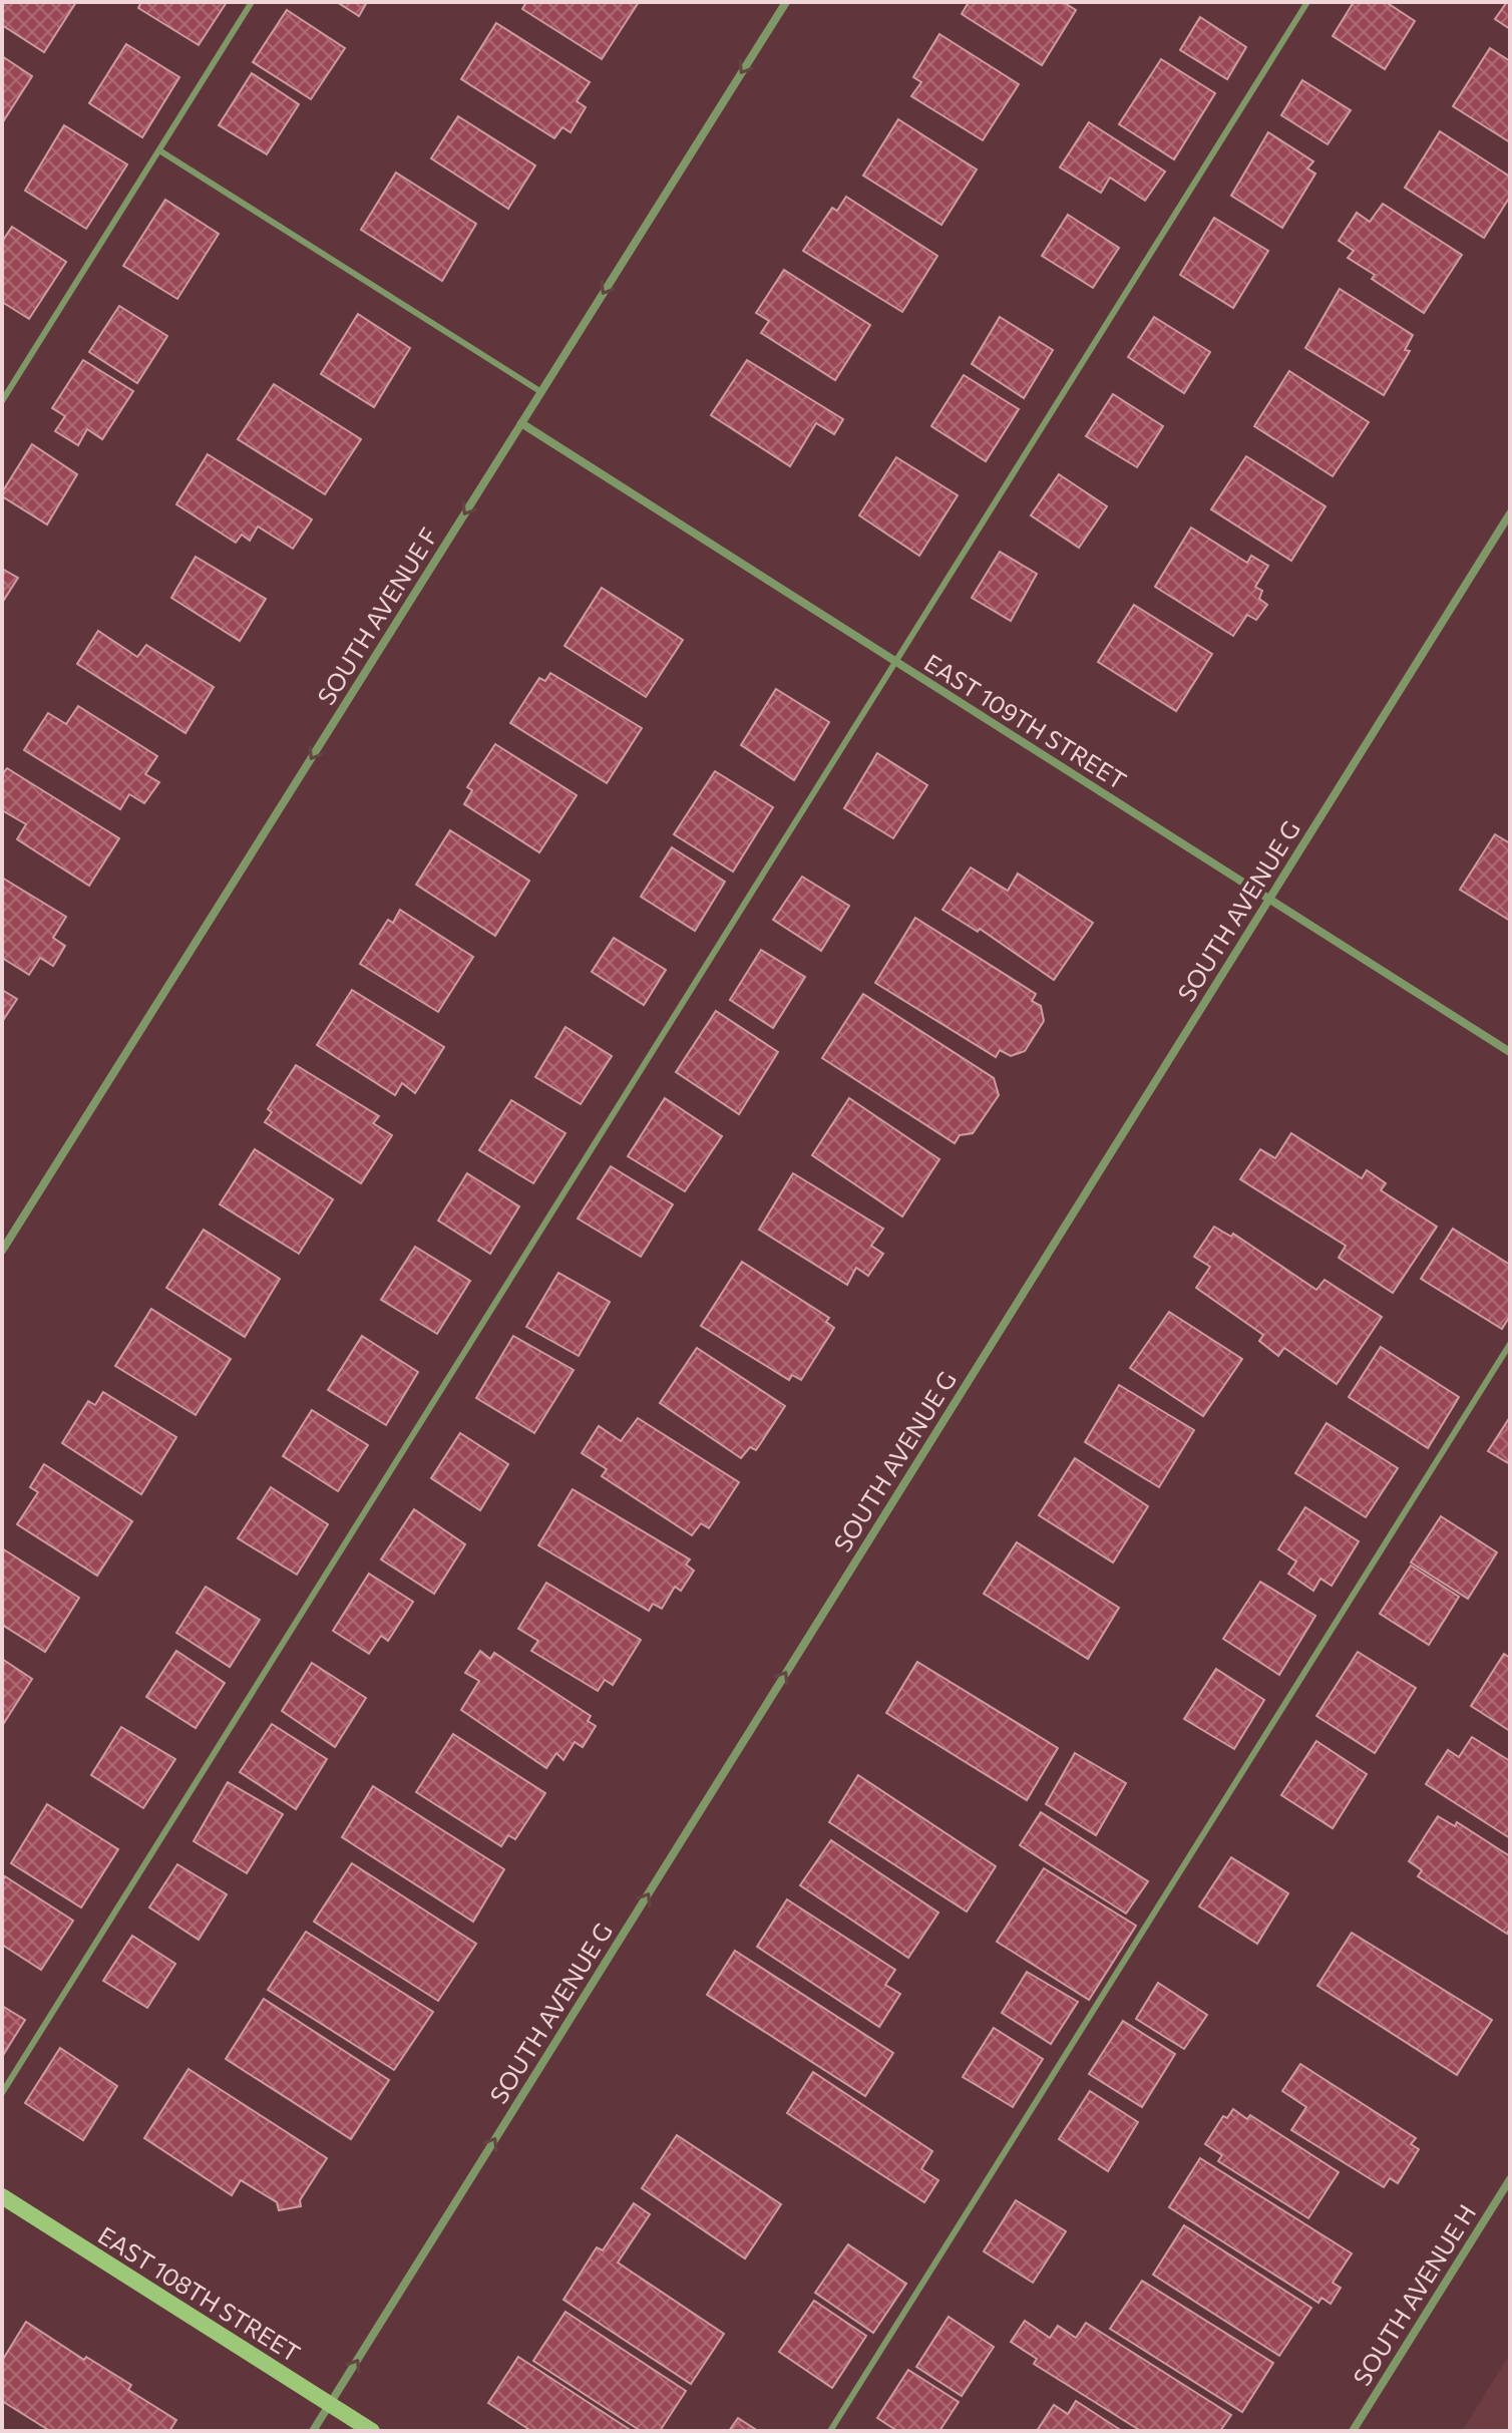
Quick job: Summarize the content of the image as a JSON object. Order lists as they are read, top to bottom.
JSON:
{
  "streets": {
    "street": [
      "SOUTH AVENUE F",
      "EAST 109TH STREET",
      "SOUTH AVENUE G",
      "EAST 108TH STREET",
      "SOUTH AVENUE H"
    ]
  },
  "crossings": [
    ["SOUTH AVENUE F", "EAST 109TH STREET"],
    ["EAST 109TH STREET", "SOUTH AVENUE G"],
    ["SOUTH AVENUE G", "EAST 108TH STREET"]
  ],
  "one_way": ["SOUTH AVENUE F", "SOUTH AVENUE G"]
}
